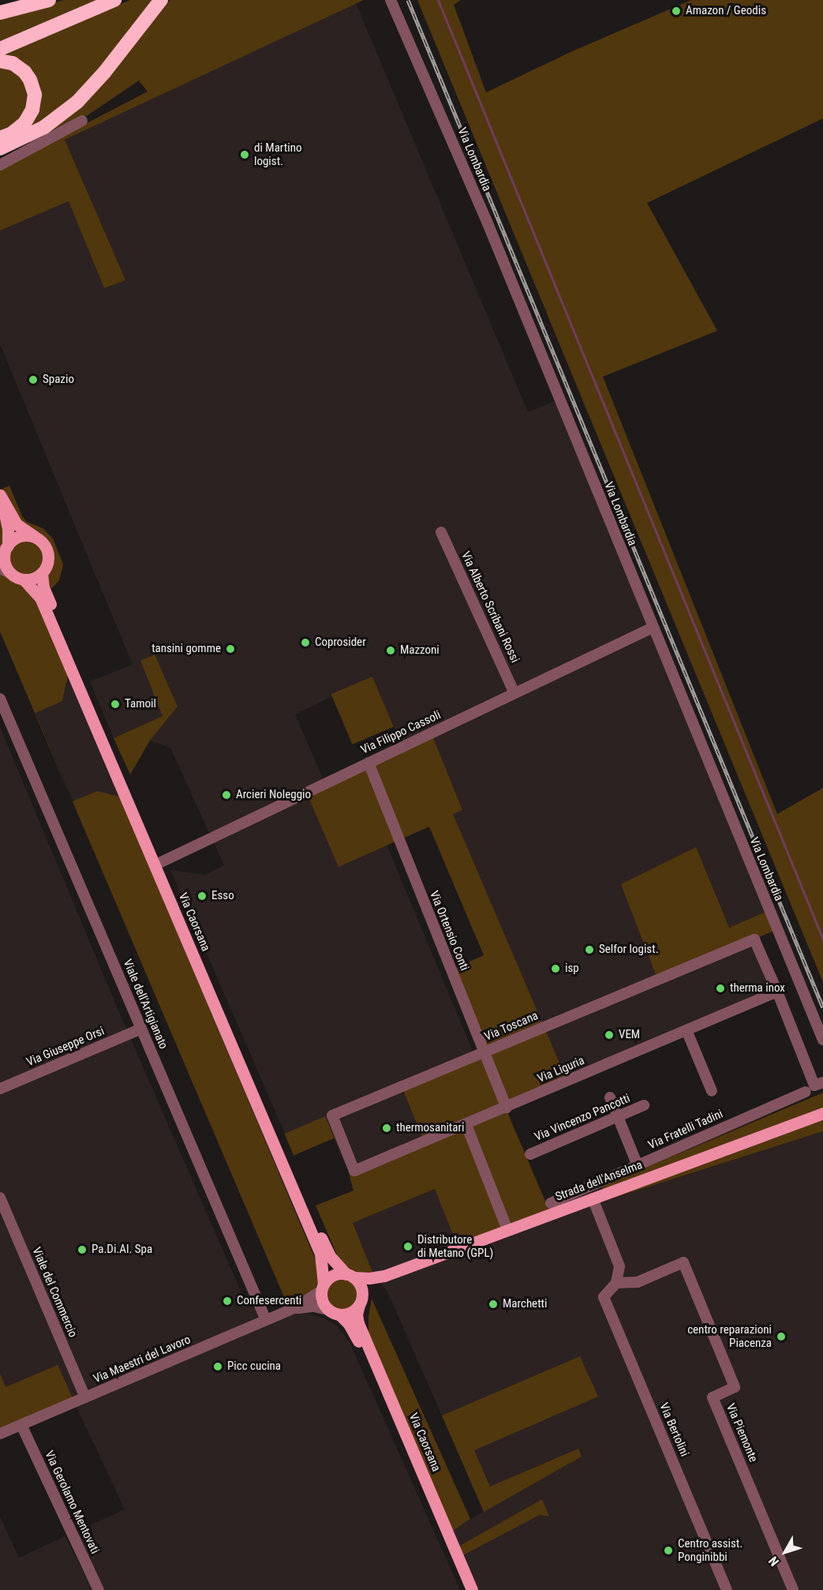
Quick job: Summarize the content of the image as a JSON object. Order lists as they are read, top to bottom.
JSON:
{
  "streets": {
    "main road": ["Via Caorsana", "Strada dell'Anselma"],
    "street": [
      "Via Lombardia",
      "Via Alberto Scribani Rossi",
      "Via Filippo Cassoli",
      "Via Ortensio Conti",
      "Viale dell'Artigianato",
      "Via Toscana",
      "Via Giuseppe Orsi",
      "Via Liguria",
      "Via Vincenzo Pancotti",
      "Via Fratelli Tadini",
      "Viale del Commercio",
      "Via Maestri del Lavoro",
      "Via Bertolini",
      "Via Piemonte",
      "Via Gerolamo Mentovati"
    ]
  },
  "crossings": [
    ["Via Lombardia", "Via Filippo Cassoli"],
    ["Via Alberto Scribani Rossi", "Via Filippo Cassoli"],
    ["Via Filippo Cassoli", "Via Caorsana"],
    ["Via Filippo Cassoli", "Via Ortensio Conti"],
    ["Via Caorsana", "Strada dell'Anselma"],
    ["Via Caorsana", "Via Maestri del Lavoro"],
    ["Via Ortensio Conti", "Via Toscana"],
    ["Via Ortensio Conti", "Via Liguria"],
    ["Viale dell'Artigianato", "Via Giuseppe Orsi"],
    ["Viale dell'Artigianato", "Via Maestri del Lavoro"],
    ["Via Toscana", "Via Liguria"],
    ["Strada dell'Anselma", "Via Maestri del Lavoro"],
    ["Viale del Commercio", "Via Maestri del Lavoro"],
    ["Via Maestri del Lavoro", "Via Gerolamo Mentovati"],
    ["Via Bertolini", "Via Piemonte"]
  ],
  "places": [
    "Amazon / Geodis",
    "di Martino logist.",
    "Spazio",
    "Coprosider",
    "tansini gomme",
    "Mazzoni",
    "Tamoil",
    "Arcieri Noleggio",
    "Esso",
    "Selfor logist.",
    "isp",
    "therma inox",
    "VEM",
    "thermosanitari",
    "Distributore di Metano (GPL)",
    "Pa.Di.Al. Spa",
    "Confesercenti",
    "Marchetti",
    "centro reparazioni Piacenza",
    "Picc cucina",
    "Centro assist. Ponginibbi"
  ],
  "north": "bottom left"
}
